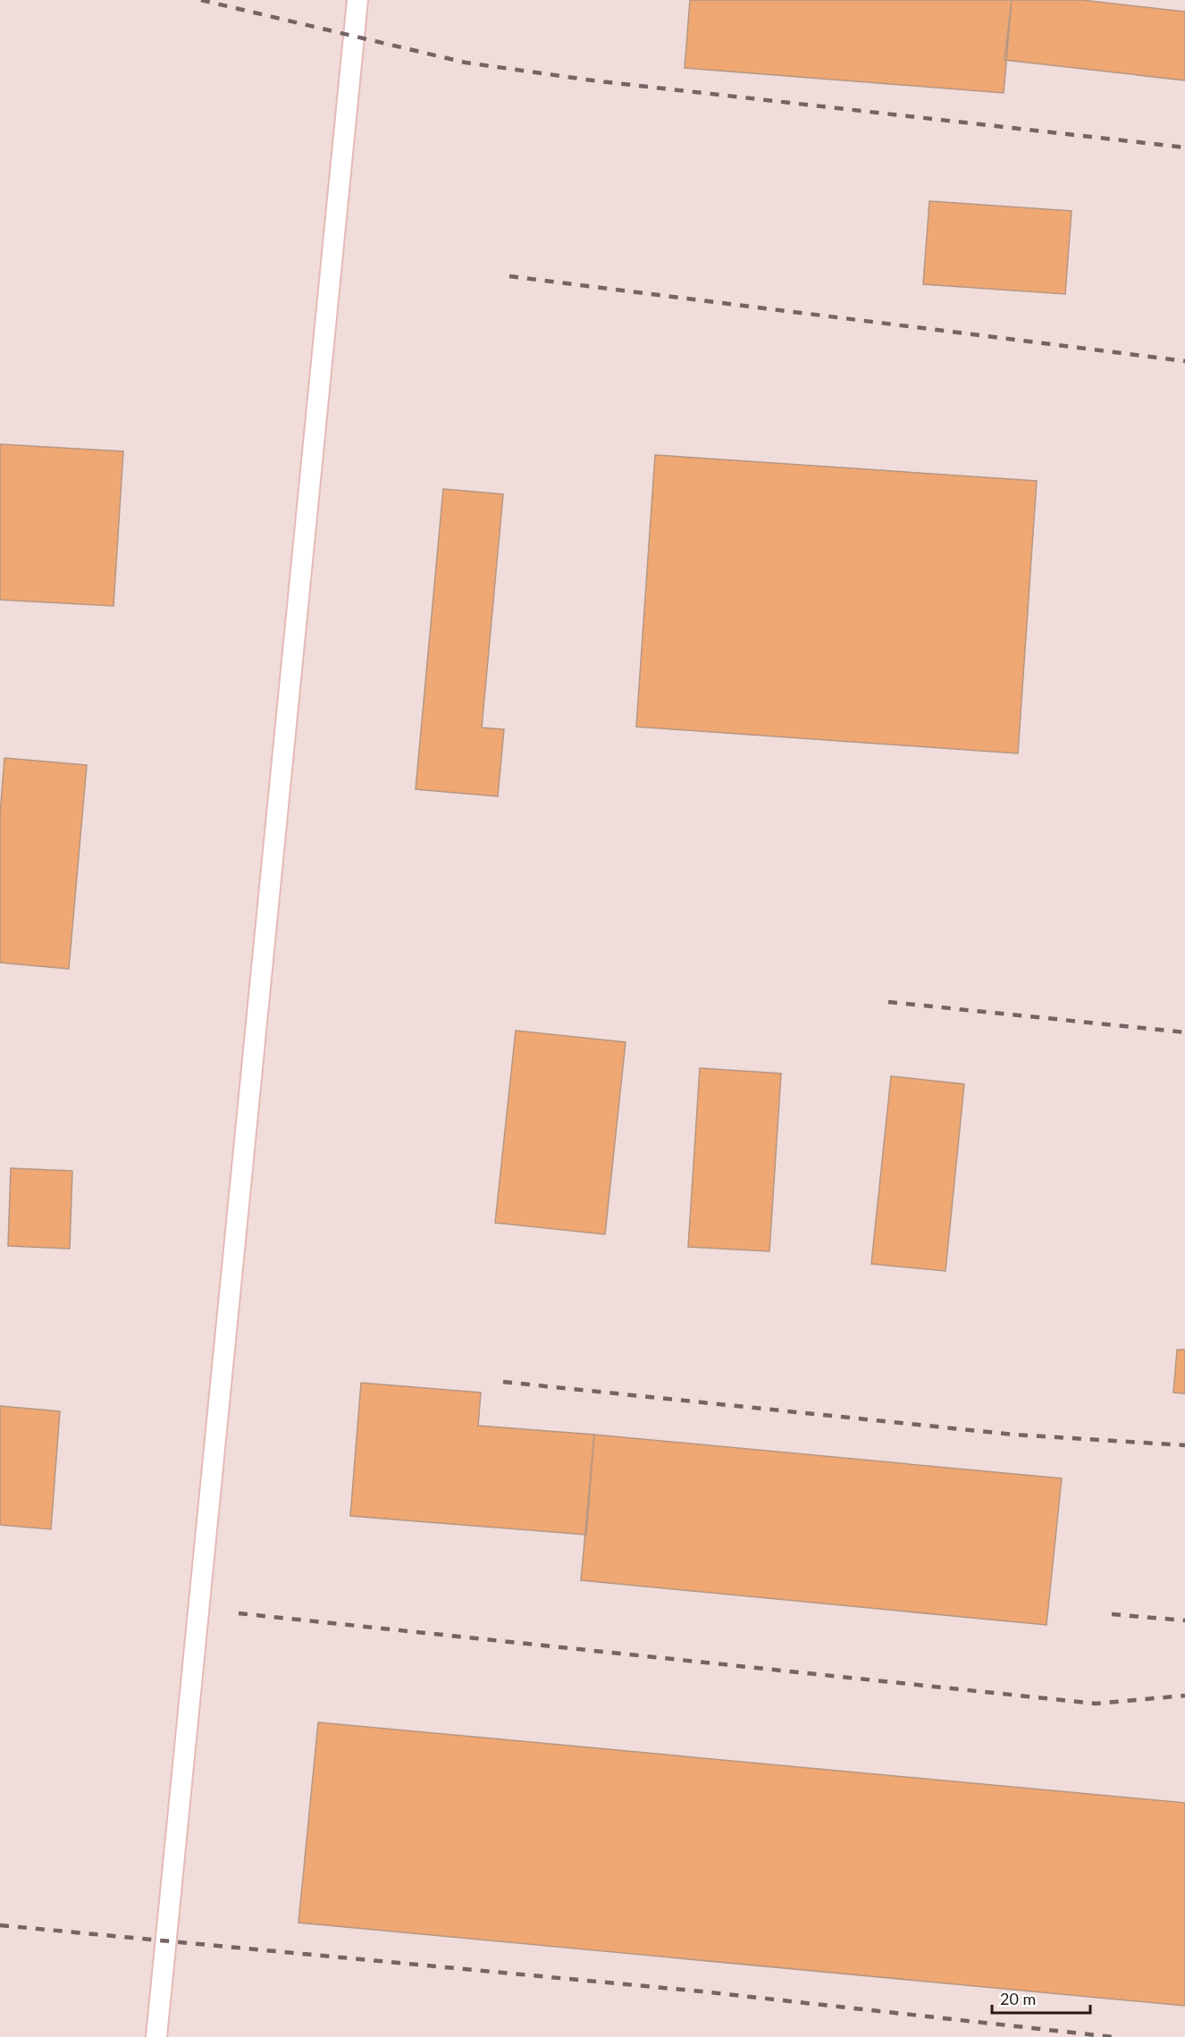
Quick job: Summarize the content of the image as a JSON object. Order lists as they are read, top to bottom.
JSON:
{
  "scale_bar": "20 m"
}
